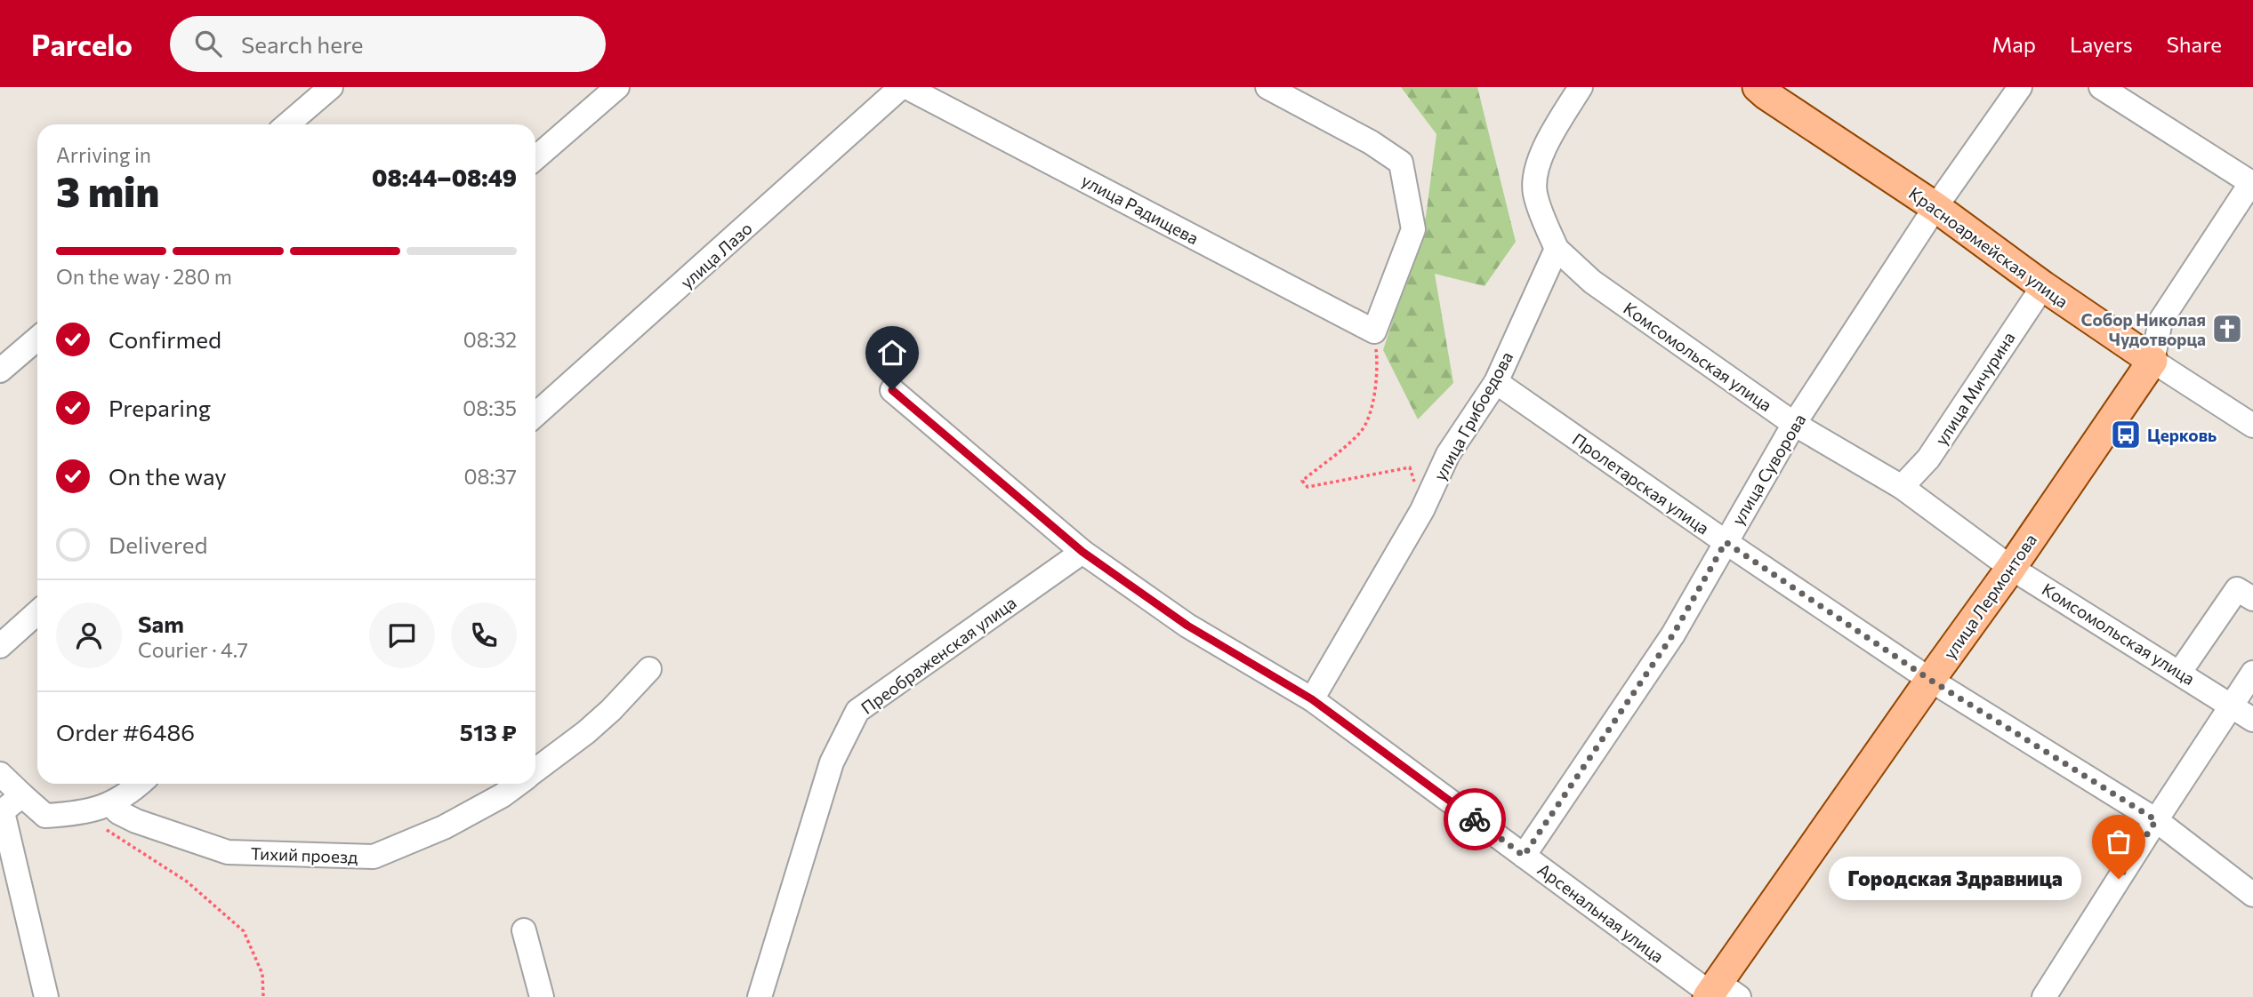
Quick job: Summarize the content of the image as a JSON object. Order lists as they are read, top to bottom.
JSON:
{
  "streets": {
    "main road": ["Красноармейская улица", "улица Лермонтова"],
    "street": [
      "улица Радищева",
      "улица Лазо",
      "Комсомольская улица",
      "улица Мичурина",
      "улица Грибоедова",
      "улица Суворова",
      "Пролетарская улица",
      "Преображенская улица",
      "Тихий проезд",
      "Арсенальная улица"
    ]
  },
  "crossings": [
    ["Красноармейская улица", "улица Мичурина"],
    ["Красноармейская улица", "улица Суворова"],
    ["Красноармейская улица", "улица Лермонтова"],
    ["Комсомольская улица", "улица Мичурина"],
    ["Комсомольская улица", "улица Грибоедова"],
    ["Комсомольская улица", "улица Суворова"],
    ["Комсомольская улица", "улица Лермонтова"],
    ["улица Грибоедова", "Пролетарская улица"],
    ["улица Грибоедова", "Арсенальная улица"],
    ["улица Суворова", "Пролетарская улица"],
    ["улица Суворова", "Арсенальная улица"],
    ["Пролетарская улица", "улица Лермонтова"],
    ["улица Лермонтова", "Арсенальная улица"],
    ["Преображенская улица", "Арсенальная улица"]
  ],
  "places": {
    "church": ["Собор Николая Чудотворца"],
    "bus stop": ["Церковь"],
    "other": ["Городская Здравница"]
  },
  "page": {
    "header": "Parcelo",
    "search": "Search here",
    "nav": ["Map", "Layers", "Share"],
    "heading": ["3 min", "Arriving in", "08:44–08:49"],
    "panel": [
      "Sam",
      "Courier · 4.7",
      "Order #6486",
      "513 ₽"
    ],
    "bar": "On the way · 280 m",
    "list": [
      ["Confirmed", "08:32"],
      ["Preparing", "08:35"],
      ["On the way", "08:37"],
      "Delivered"
    ],
    "bubble": "Городская Здравница"
  }
}
